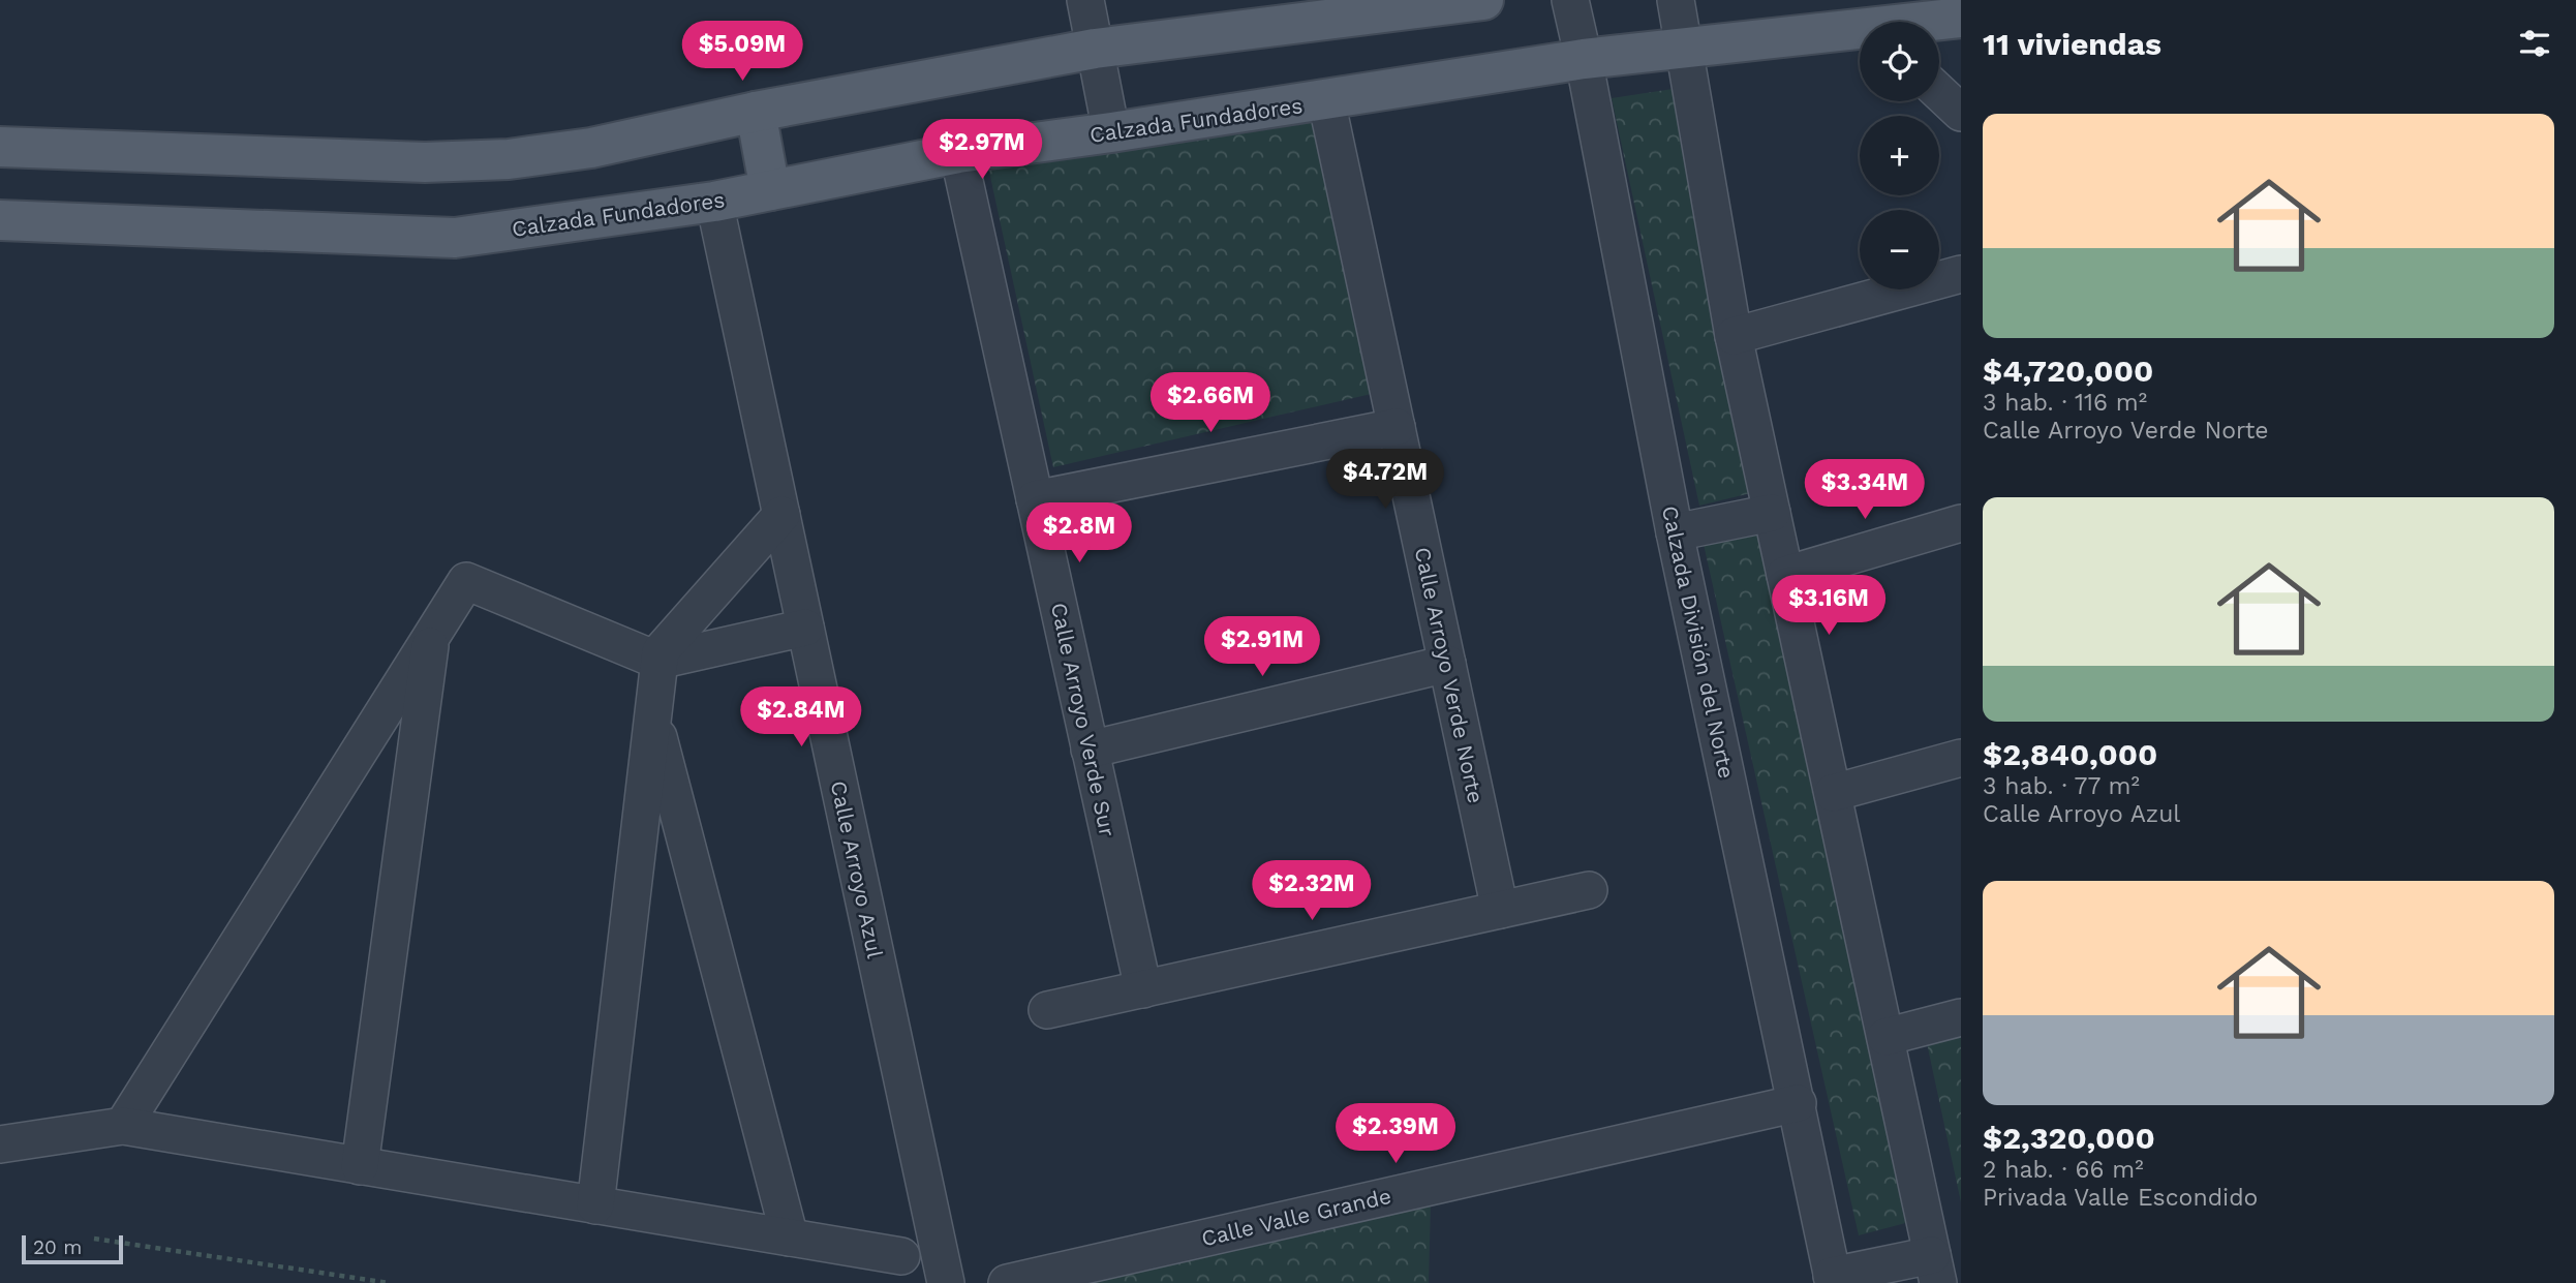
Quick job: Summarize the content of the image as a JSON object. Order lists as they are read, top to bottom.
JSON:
{
  "streets": {
    "main road": ["Calzada Fundadores"],
    "street": [
      "Calzada División del Norte",
      "Calle Arroyo Verde Norte",
      "Calle Arroyo Verde Sur",
      "Calle Arroyo Azul",
      "Calle Valle Grande"
    ]
  },
  "crossings": [
    ["Calzada Fundadores", "Calzada División del Norte"],
    ["Calzada Fundadores", "Calle Arroyo Verde Norte"],
    ["Calzada Fundadores", "Calle Arroyo Verde Sur"],
    ["Calzada Fundadores", "Calle Arroyo Azul"],
    ["Calzada División del Norte", "Calle Valle Grande"]
  ],
  "scale_bar": "20 m",
  "page": {
    "heading": "11 viviendas",
    "price": [
      "$5.09M",
      "$2.97M",
      "$2.66M",
      "$4.72M",
      "$3.34M",
      "$2.8M",
      "$3.16M",
      "$2.91M",
      "$2.84M",
      "$2.32M",
      "$2.39M"
    ],
    "map_buttons": ["+", "−"],
    "list": [
      {
        "name": "$4,720,000",
        "note": "3 hab. · 116 m² · Calle Arroyo Verde Norte"
      },
      {
        "name": "$2,840,000",
        "note": "3 hab. · 77 m² · Calle Arroyo Azul"
      },
      {
        "name": "$2,320,000",
        "note": "2 hab. · 66 m² · Privada Valle Escondido"
      }
    ],
    "scale": "20 m"
  }
}
